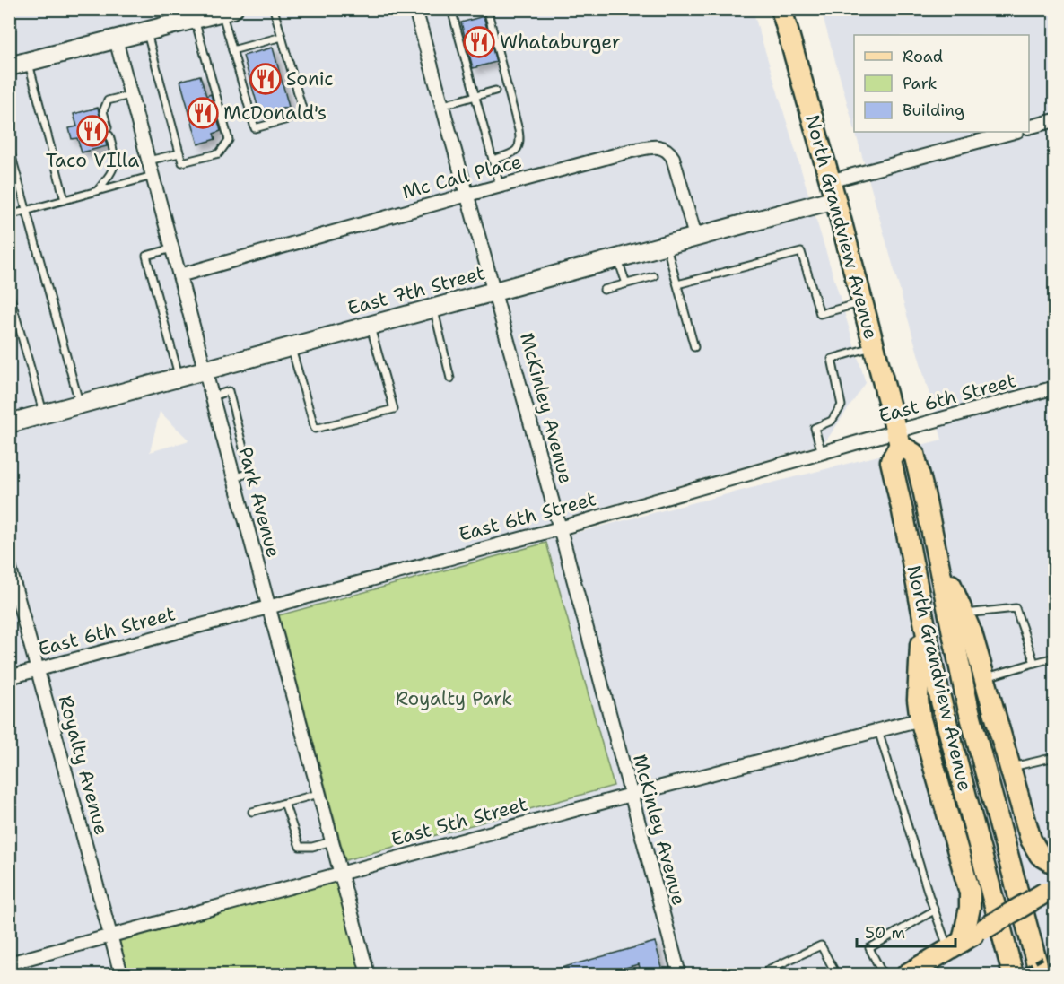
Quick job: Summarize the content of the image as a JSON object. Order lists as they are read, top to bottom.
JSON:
{
  "streets": {
    "main road": ["North Grandview Avenue"],
    "street": [
      "Mc Call Place",
      "East 7th Street",
      "East 6th Street",
      "McKinley Avenue",
      "Park Avenue",
      "Royalty Avenue",
      "East 5th Street"
    ]
  },
  "crossings": [
    ["Mc Call Place", "East 7th Street"],
    ["Mc Call Place", "McKinley Avenue"],
    ["Mc Call Place", "Park Avenue"],
    ["North Grandview Avenue", "East 7th Street"],
    ["North Grandview Avenue", "East 6th Street"],
    ["East 7th Street", "McKinley Avenue"],
    ["East 7th Street", "Park Avenue"],
    ["East 6th Street", "McKinley Avenue"],
    ["East 6th Street", "Park Avenue"],
    ["East 6th Street", "Royalty Avenue"],
    ["McKinley Avenue", "East 5th Street"],
    ["Park Avenue", "East 5th Street"],
    ["Royalty Avenue", "East 5th Street"]
  ],
  "parks": ["Royalty Park"],
  "places": {
    "restaurant": [
      "Whataburger",
      "Sonic",
      "McDonald's",
      "Taco VIlla"
    ]
  },
  "legend": ["Road", "Park", "Building"],
  "scale_bar": "50 m"
}
